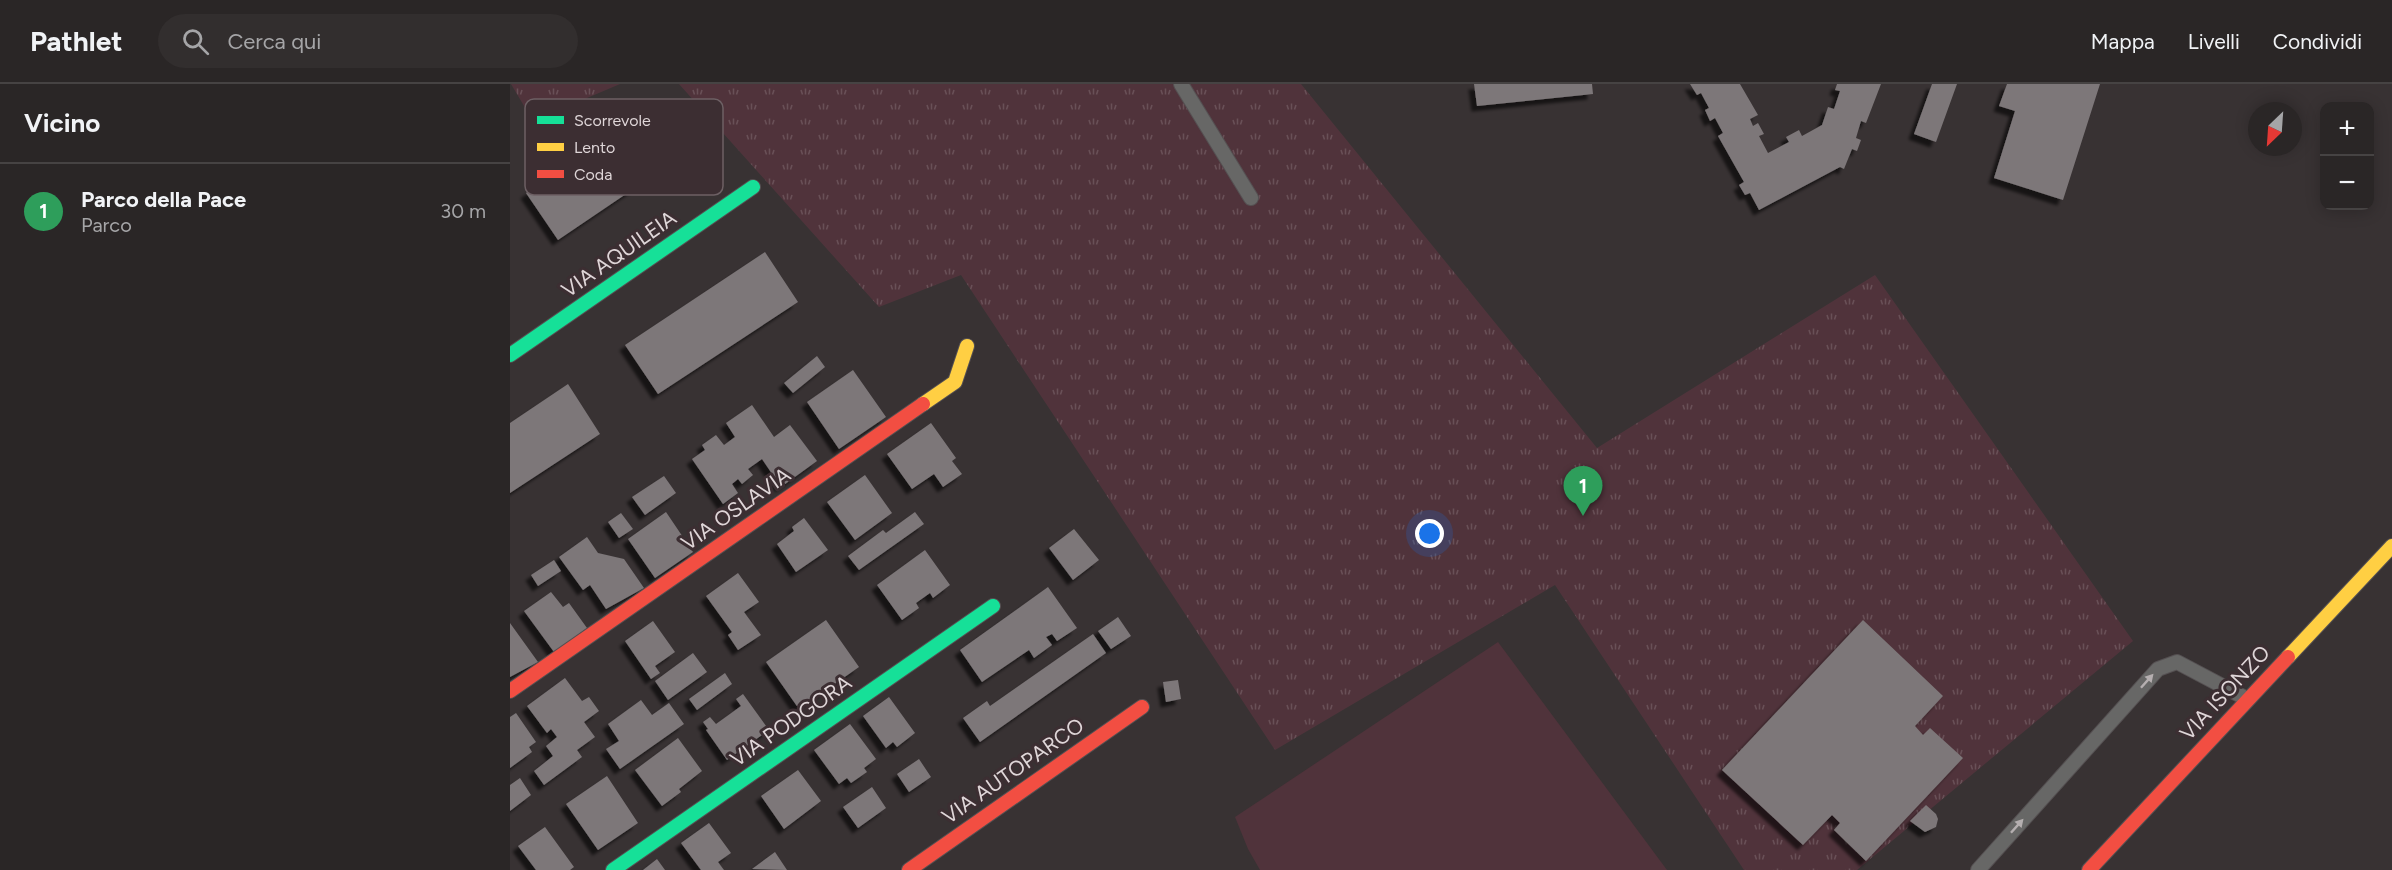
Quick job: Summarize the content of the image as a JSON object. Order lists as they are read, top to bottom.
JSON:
{
  "streets": {
    "street": [
      "VIA AQUILEIA",
      "VIA OSLAVIA",
      "VIA ISONZO",
      "VIA PODGORA",
      "VIA AUTOPARCO"
    ]
  },
  "legend": ["Scorrevole", "Lento", "Coda"],
  "north": "bottom left",
  "page": {
    "header": "Pathlet",
    "search": "Cerca qui",
    "nav": ["Mappa", "Livelli", "Condividi"],
    "heading": "Vicino",
    "map_buttons": ["+", "−"],
    "list": [
      {
        "mark": "1",
        "name": "Parco della Pace",
        "note": "Parco",
        "value": "30 m"
      }
    ],
    "pins": "1"
  }
}
